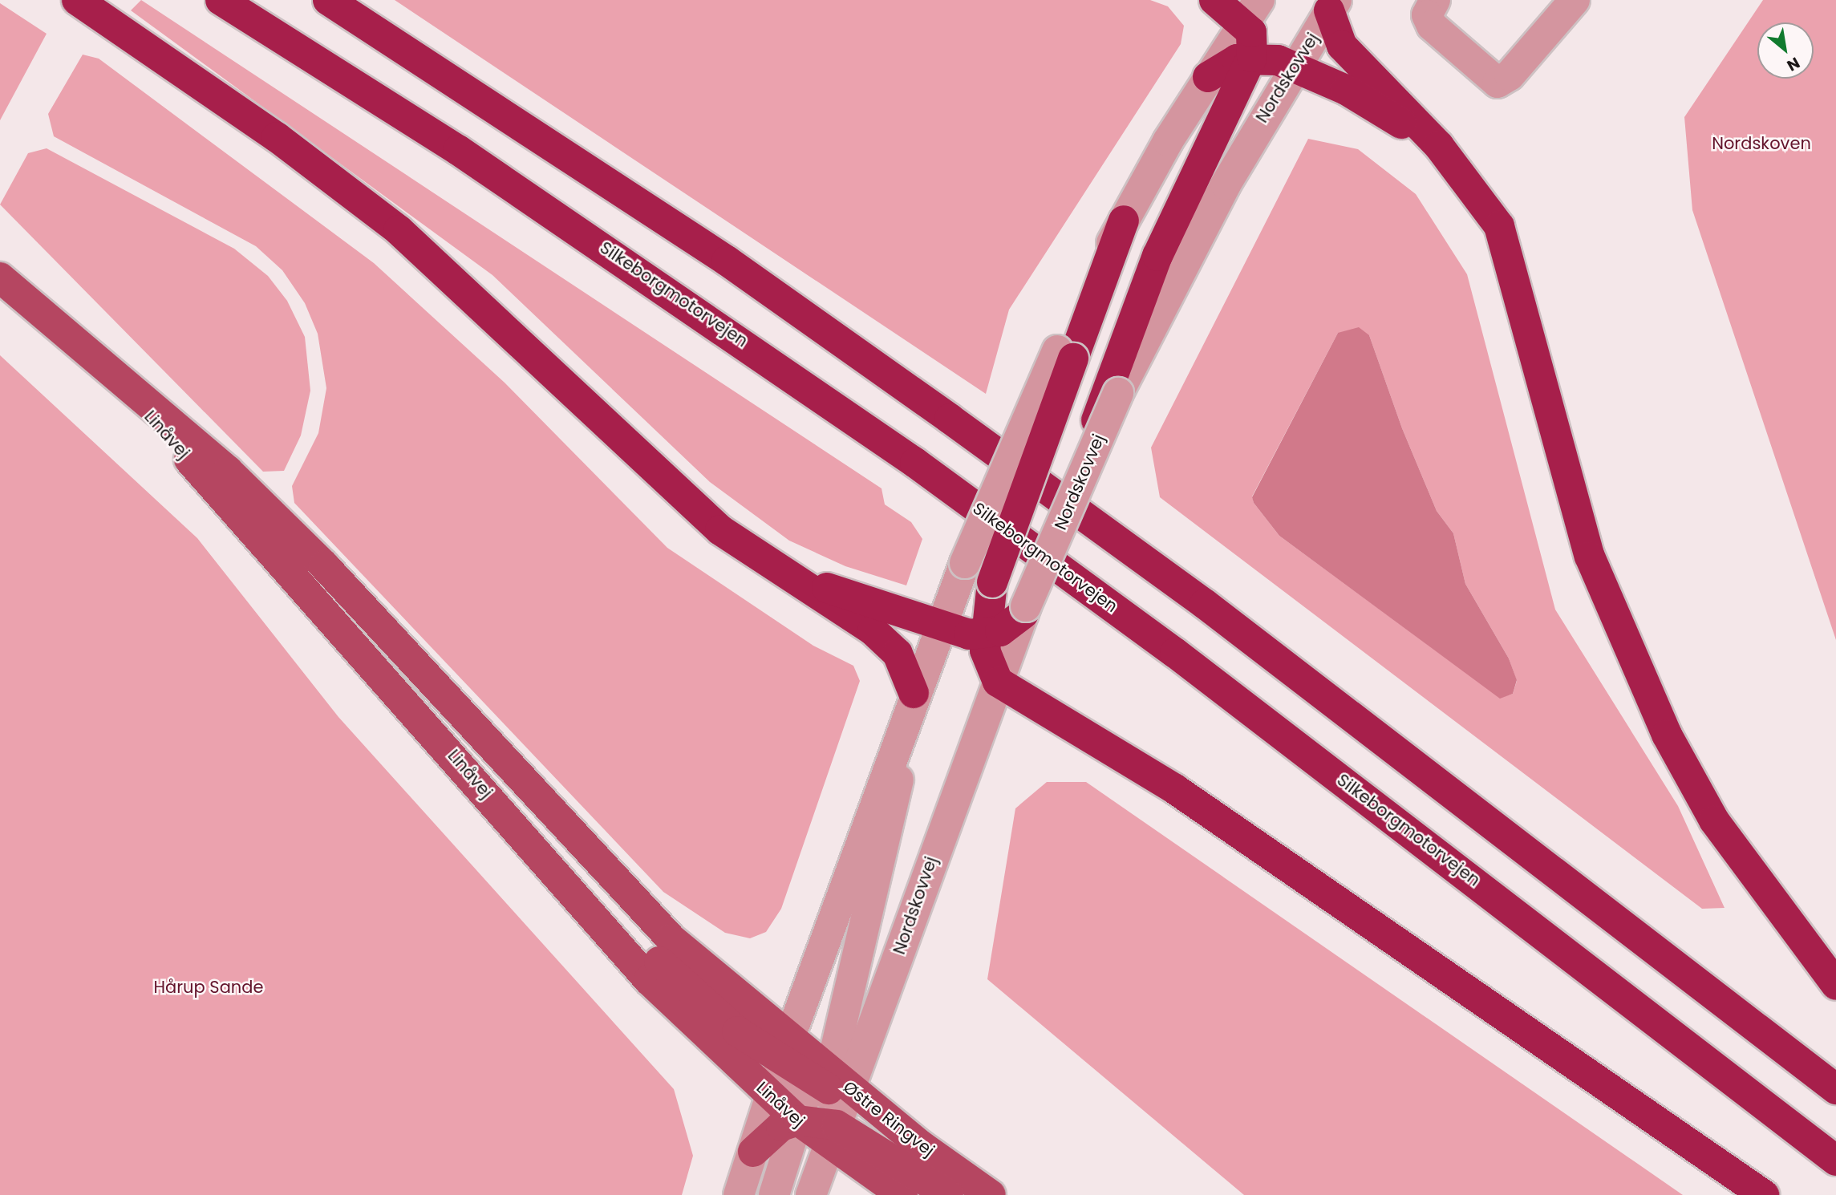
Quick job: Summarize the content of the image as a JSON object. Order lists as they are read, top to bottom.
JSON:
{
  "streets": {
    "highway": ["Silkeborgmotorvejen"],
    "main road": ["Linåvej", "Østre Ringvej"],
    "street": ["Nordskovvej"]
  },
  "crossings": [
    ["Nordskovvej", "Linåvej"],
    ["Nordskovvej", "Østre Ringvej"],
    ["Linåvej", "Østre Ringvej"]
  ],
  "parks": ["Nordskoven", "Hårup Sande"],
  "north": "bottom right"
}
